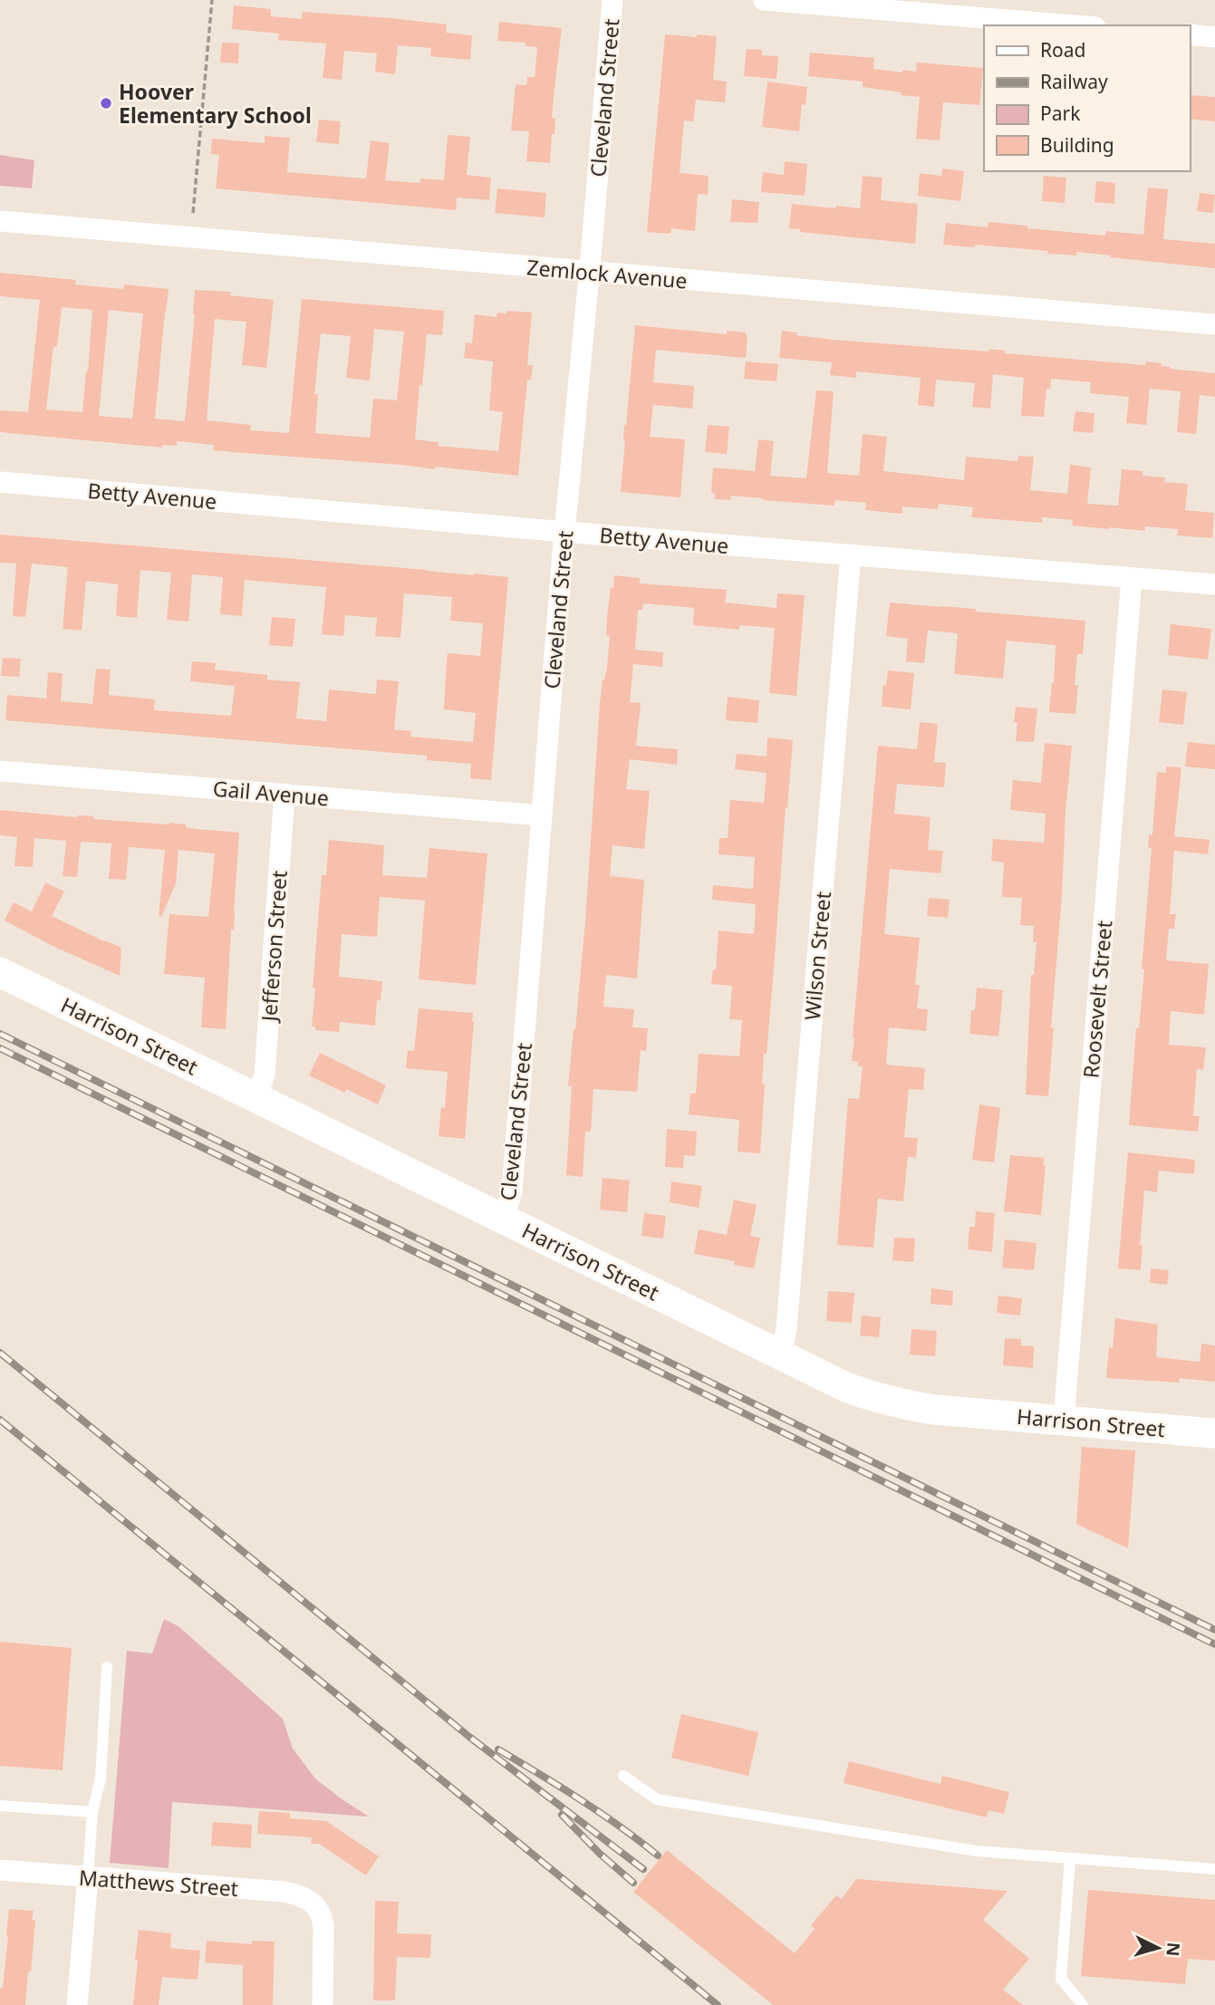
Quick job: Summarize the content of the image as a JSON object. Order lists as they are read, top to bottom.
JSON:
{
  "streets": {
    "main road": ["Harrison Street"],
    "street": [
      "Cleveland Street",
      "Zemlock Avenue",
      "Betty Avenue",
      "Gail Avenue",
      "Jefferson Street",
      "Wilson Street",
      "Roosevelt Street",
      "Matthews Street"
    ]
  },
  "crossings": [
    ["Cleveland Street", "Zemlock Avenue"],
    ["Cleveland Street", "Betty Avenue"],
    ["Cleveland Street", "Gail Avenue"],
    ["Cleveland Street", "Harrison Street"],
    ["Betty Avenue", "Wilson Street"],
    ["Betty Avenue", "Roosevelt Street"],
    ["Gail Avenue", "Jefferson Street"],
    ["Jefferson Street", "Harrison Street"],
    ["Wilson Street", "Harrison Street"],
    ["Roosevelt Street", "Harrison Street"]
  ],
  "places": ["Hoover Elementary School"],
  "legend": [
    "Road",
    "Railway",
    "Park",
    "Building"
  ],
  "north": "right"
}
